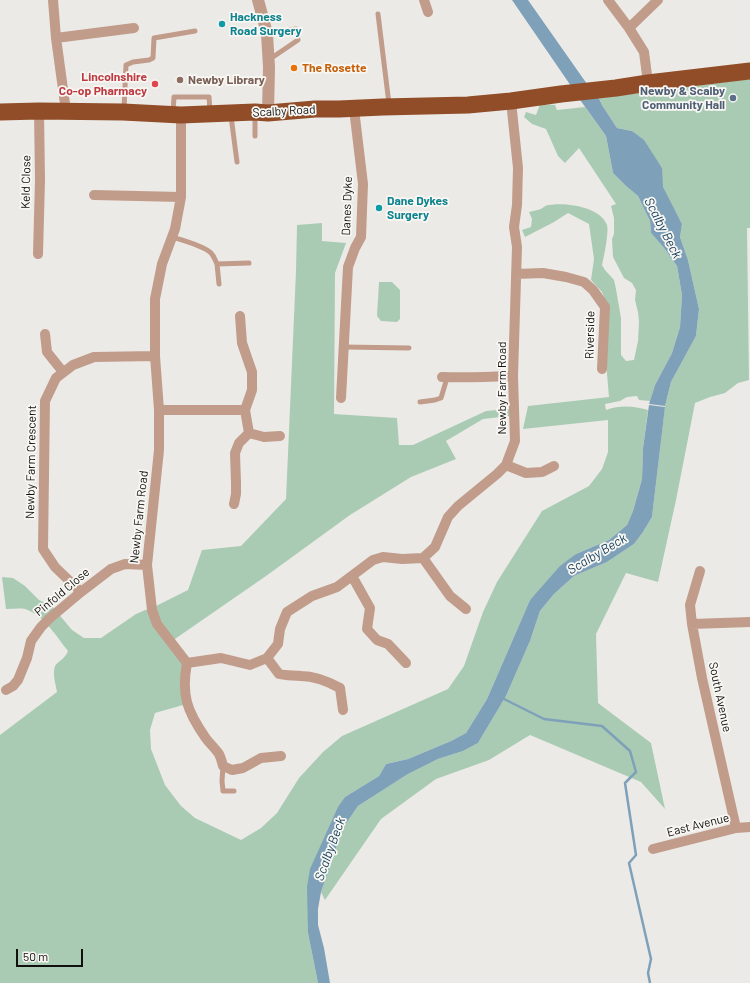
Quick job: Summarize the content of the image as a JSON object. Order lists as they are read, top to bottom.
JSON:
{
  "streets": {
    "highway": ["Scalby Road"],
    "street": [
      "Keld Close",
      "Danes Dyke",
      "Riverside",
      "Newby Farm Road",
      "Newby Farm Crescent",
      "Pinfold Close",
      "South Avenue",
      "East Avenue"
    ]
  },
  "crossings": [
    ["Scalby Road", "Keld Close"],
    ["Scalby Road", "Danes Dyke"],
    ["Scalby Road", "Newby Farm Road"],
    ["Riverside", "Newby Farm Road"],
    ["Newby Farm Road", "Newby Farm Crescent"],
    ["Newby Farm Road", "Pinfold Close"],
    ["Newby Farm Crescent", "Pinfold Close"],
    ["South Avenue", "East Avenue"]
  ],
  "water": ["Scalby Beck"],
  "places": [
    "Hackness Road Surgery",
    "The Rosette",
    "Newby Library",
    "Lincolnshire Co-op Pharmacy",
    "Newby & Scalby Community Hall",
    "Dane Dykes Surgery"
  ],
  "scale_bar": "50 m"
}
